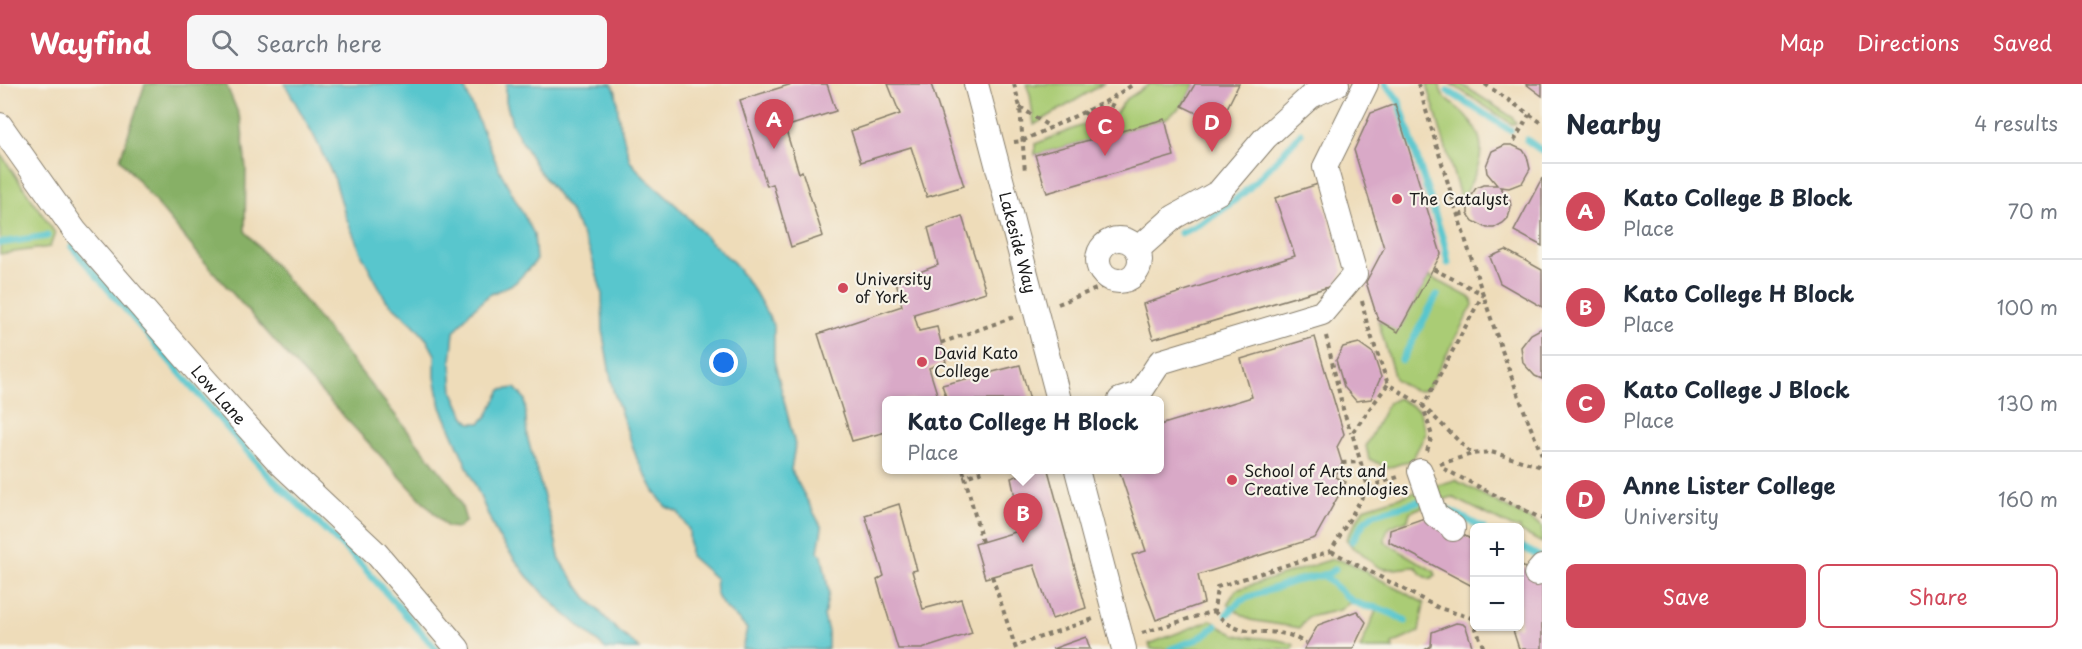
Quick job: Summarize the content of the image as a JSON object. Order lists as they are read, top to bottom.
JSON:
{
  "streets": {
    "street": ["Lakeside Way", "Low Lane"]
  },
  "places": [
    "The Catalyst",
    "University of York",
    "David Kato College",
    "School of Arts and Creative Technologies"
  ],
  "page": {
    "header": "Wayfind",
    "search": "Search here",
    "nav": ["Map", "Directions", "Saved"],
    "heading": ["Nearby", "4 results"],
    "pins": [
      "A",
      "D",
      "C",
      "B"
    ],
    "list": [
      {
        "mark": "A",
        "name": "Kato College B Block",
        "note": "Place",
        "value": "70 m"
      },
      {
        "mark": "B",
        "name": "Kato College H Block",
        "note": "Place",
        "value": "100 m"
      },
      {
        "mark": "C",
        "name": "Kato College J Block",
        "note": "Place",
        "value": "130 m"
      },
      {
        "mark": "D",
        "name": "Anne Lister College",
        "note": "University",
        "value": "160 m"
      }
    ],
    "popup": ["Kato College H Block", "Place"],
    "map_buttons": ["+", "−"],
    "buttons": ["Save", "Share"]
  }
}
